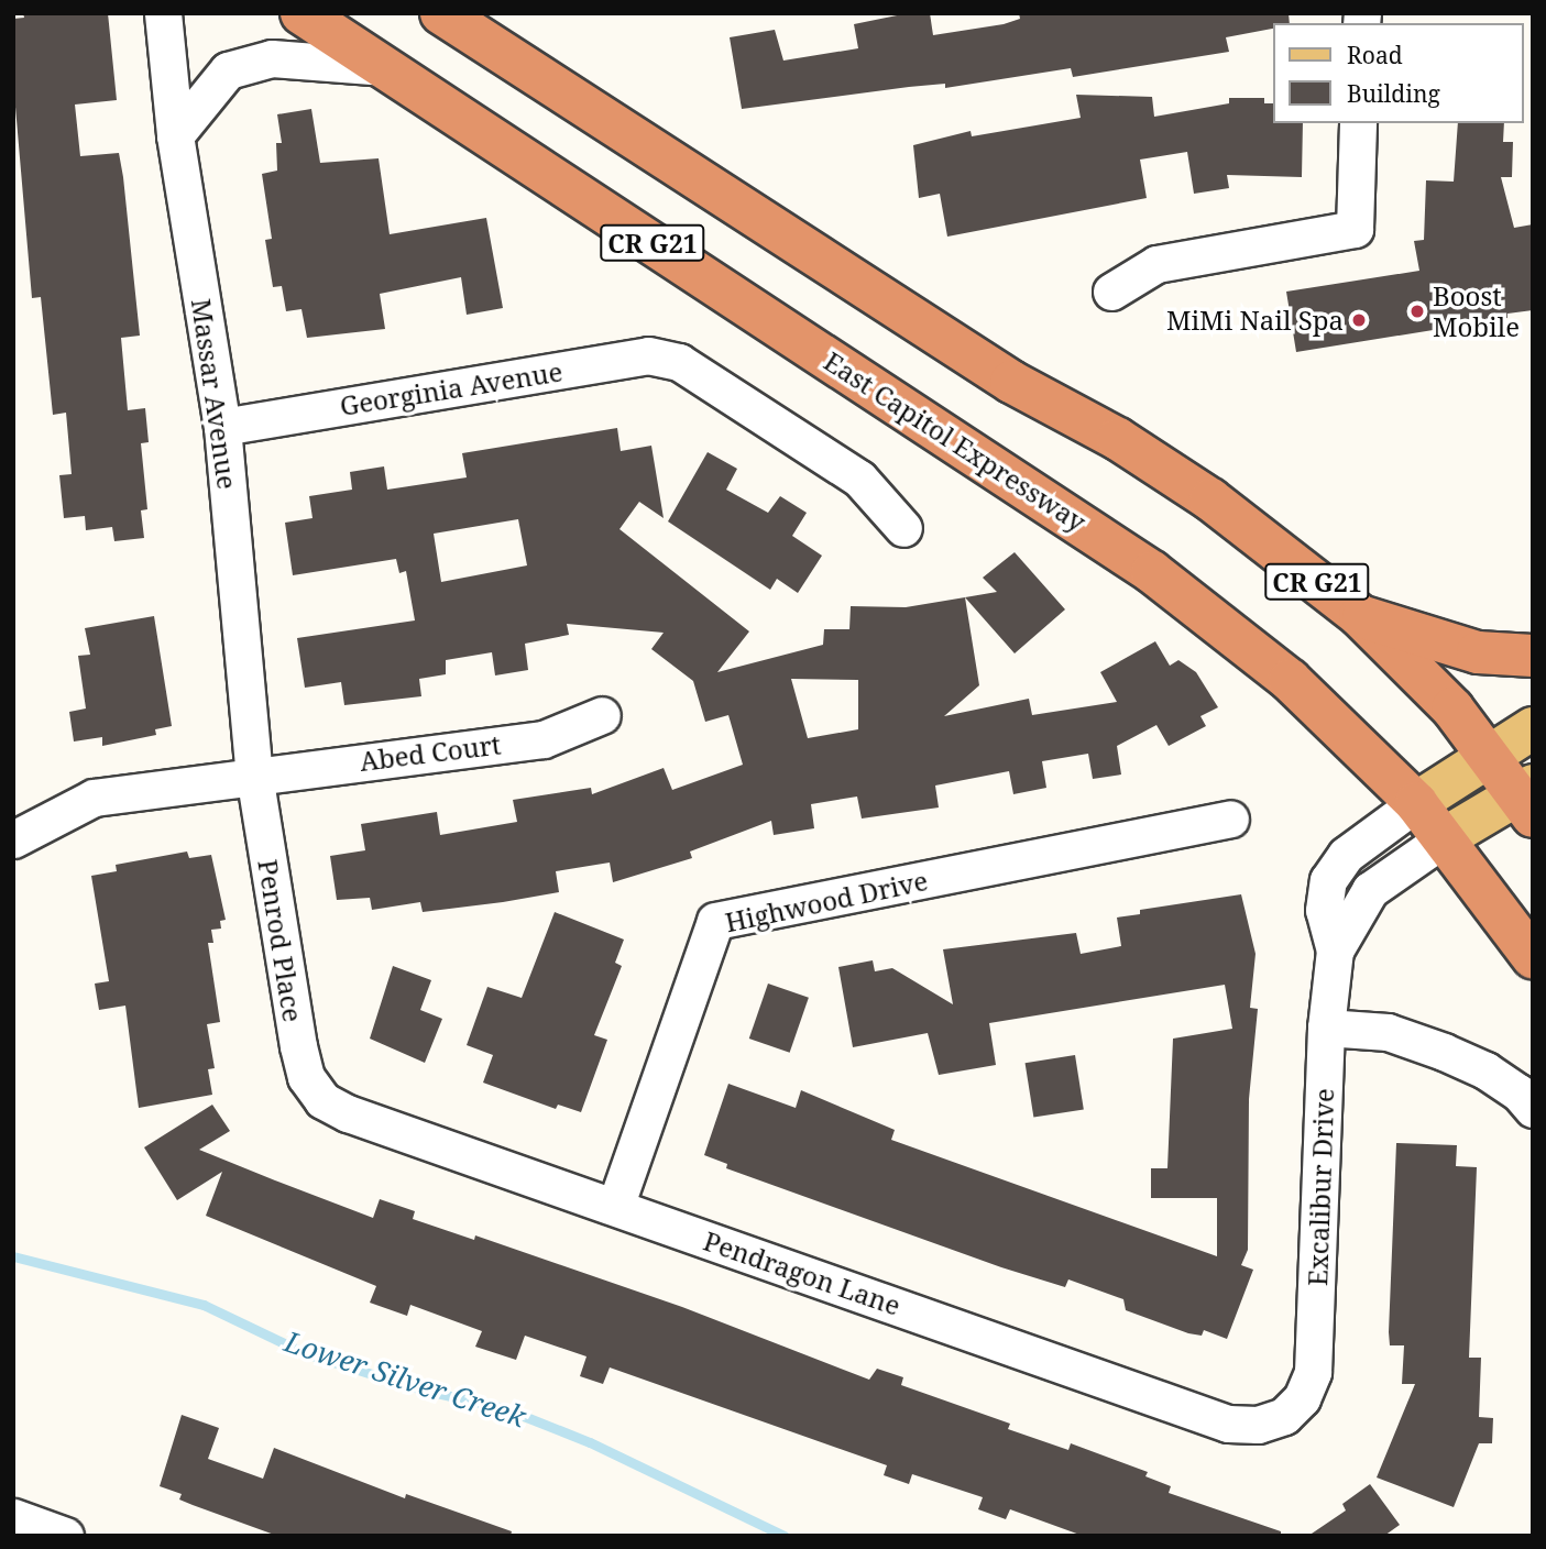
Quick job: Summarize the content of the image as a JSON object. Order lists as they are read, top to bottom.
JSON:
{
  "streets": {
    "highway": ["CR G21", "East Capitol Expressway"],
    "street": [
      "Georginia Avenue",
      "Massar Avenue",
      "Abed Court",
      "Highwood Drive",
      "Penrod Place",
      "Excalibur Drive",
      "Pendragon Lane"
    ]
  },
  "crossings": [
    ["Georginia Avenue", "Massar Avenue"],
    ["Massar Avenue", "Abed Court"],
    ["Massar Avenue", "Penrod Place"],
    ["East Capitol Expressway", "Excalibur Drive"],
    ["Abed Court", "Penrod Place"],
    ["Highwood Drive", "Pendragon Lane"],
    ["Penrod Place", "Pendragon Lane"],
    ["Excalibur Drive", "Pendragon Lane"]
  ],
  "water": ["Lower Silver Creek"],
  "places": ["Boost Mobile", "MiMi Nail Spa"],
  "legend": ["Road", "Building"]
}
